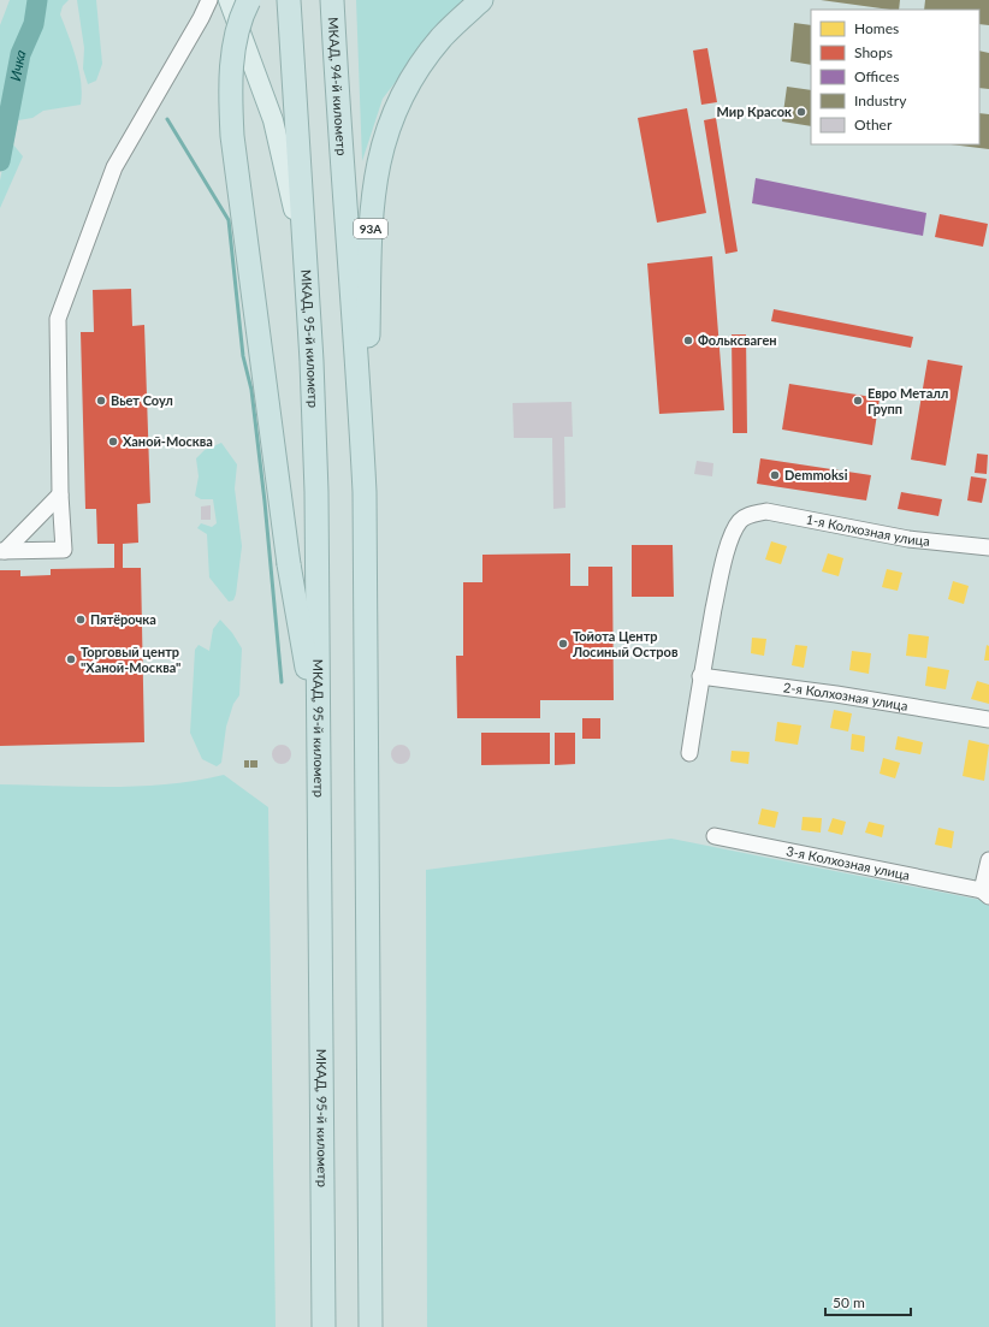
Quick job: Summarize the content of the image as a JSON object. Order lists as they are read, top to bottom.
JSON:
{
  "streets": {
    "highway": ["МКАД, 94-й километр", "93A", "МКАД, 95-й километр"],
    "street": ["1-я Колхозная улица", "2-я Колхозная улица", "3-я Колхозная улица"]
  },
  "crossings": [
    ["МКАД, 94-й километр", "93A"],
    ["1-я Колхозная улица", "2-я Колхозная улица"]
  ],
  "water": ["Ичка"],
  "places": [
    "Мир Красок",
    "Фольксваген",
    "Вьет Соул",
    "Евро Металл Групп",
    "Ханой-Москва",
    "Demmoksi",
    "Пятёрочка",
    "Тойота Центр Лосиный Остров",
    "Торговый центр \"Ханой-Москва\""
  ],
  "legend": [
    "Homes",
    "Shops",
    "Offices",
    "Industry",
    "Other"
  ],
  "scale_bar": "50 m"
}
